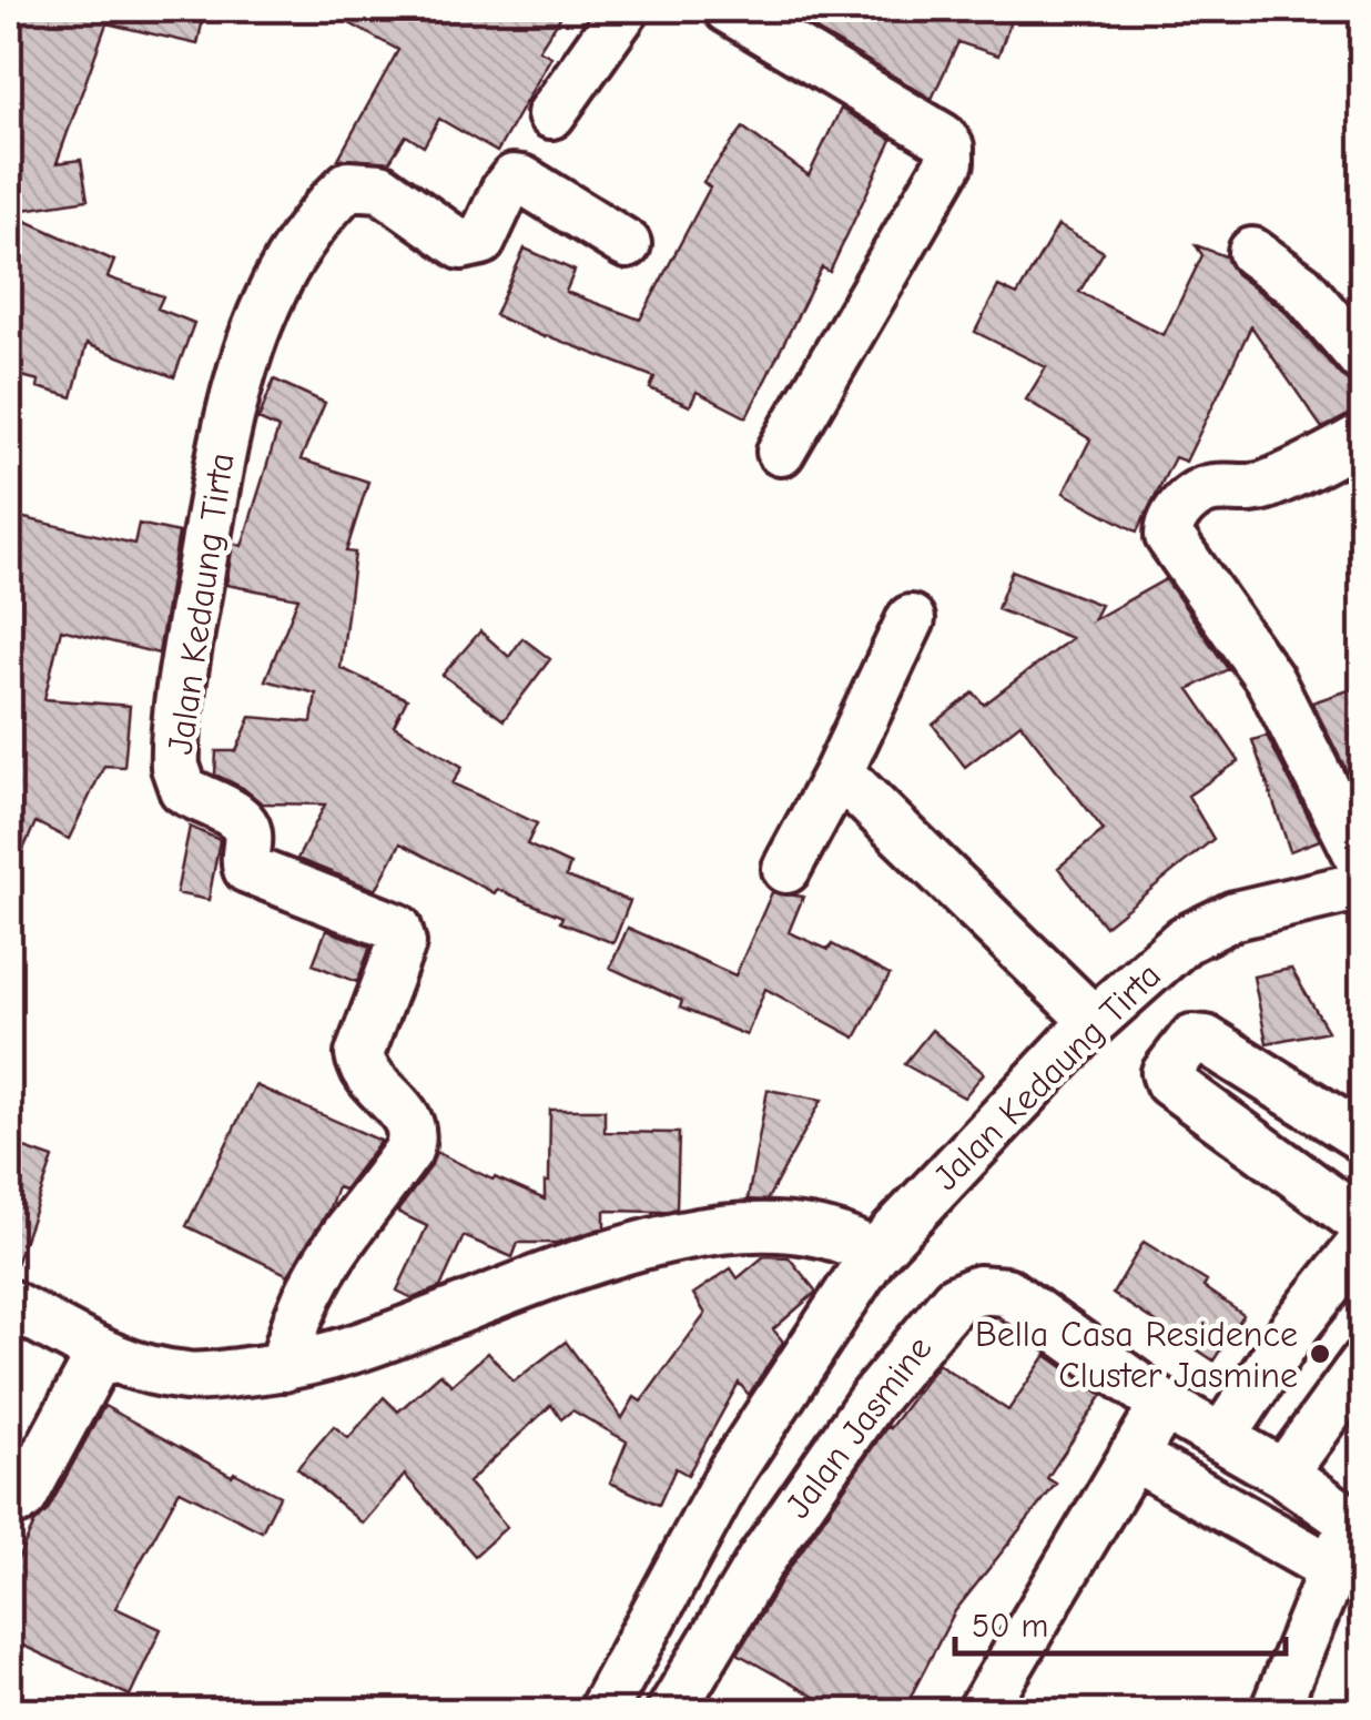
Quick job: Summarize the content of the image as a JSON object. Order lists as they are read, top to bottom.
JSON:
{
  "streets": {
    "street": ["Jalan Kedaung Tirta", "Jalan Jasmine"]
  },
  "places": ["Bella Casa Residence Cluster Jasmine"],
  "scale_bar": "50 m"
}
